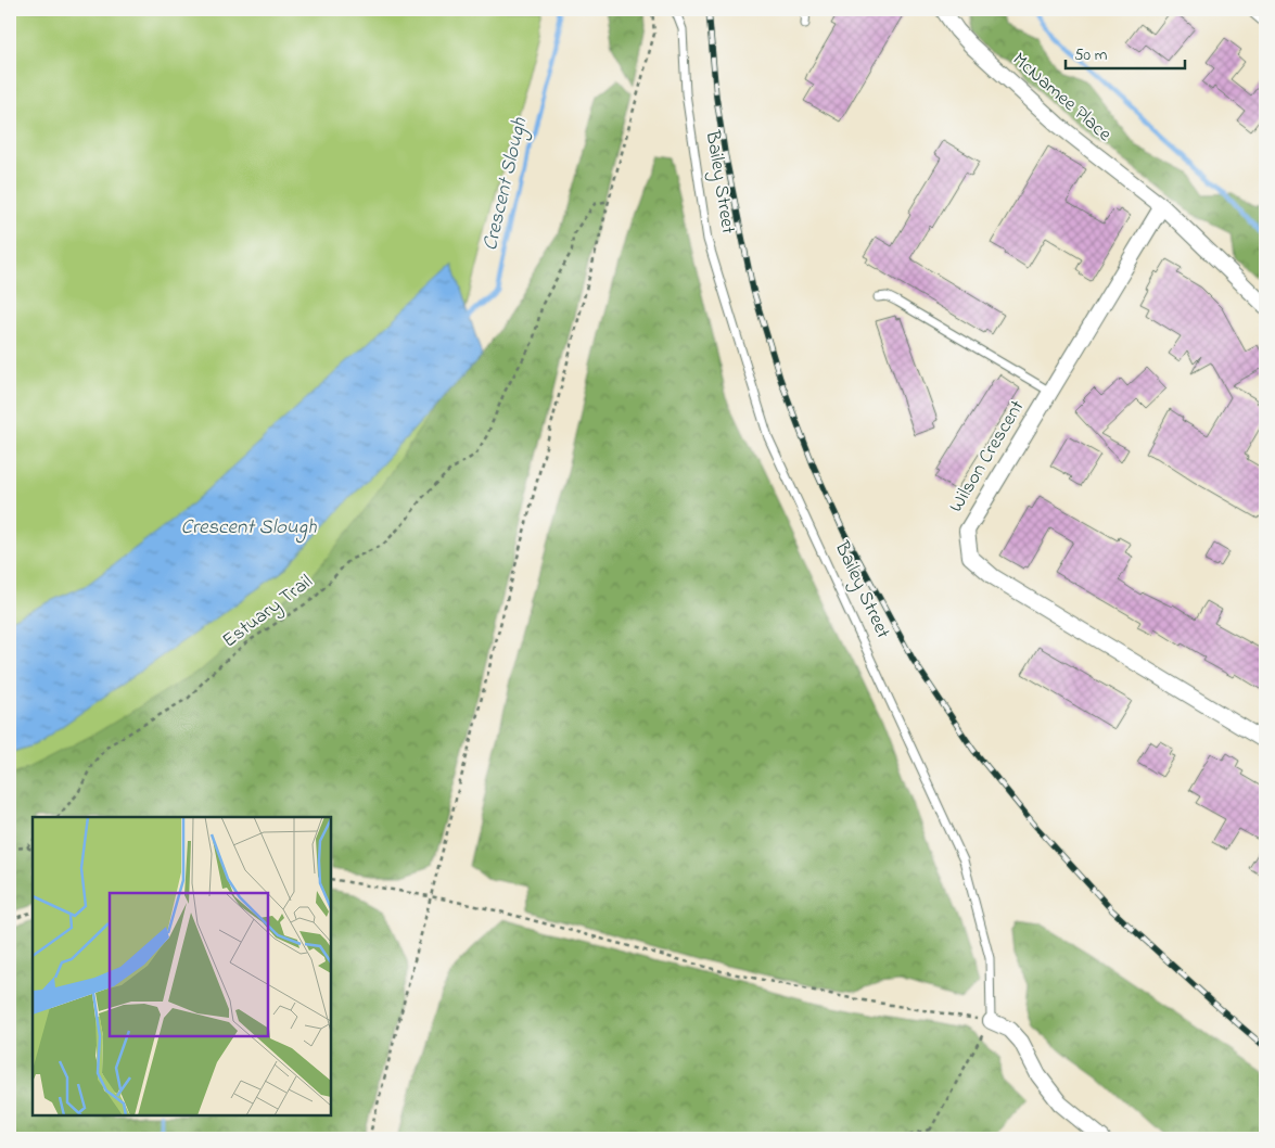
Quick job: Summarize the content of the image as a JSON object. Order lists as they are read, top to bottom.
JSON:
{
  "streets": {
    "street": ["McNamee Place", "Wilson Crescent"],
    "lane": ["Bailey Street"],
    "path": ["Estuary Trail"]
  },
  "crossings": [
    ["McNamee Place", "Wilson Crescent"]
  ],
  "water": ["Crescent Slough"],
  "scale_bar": "50 m"
}
